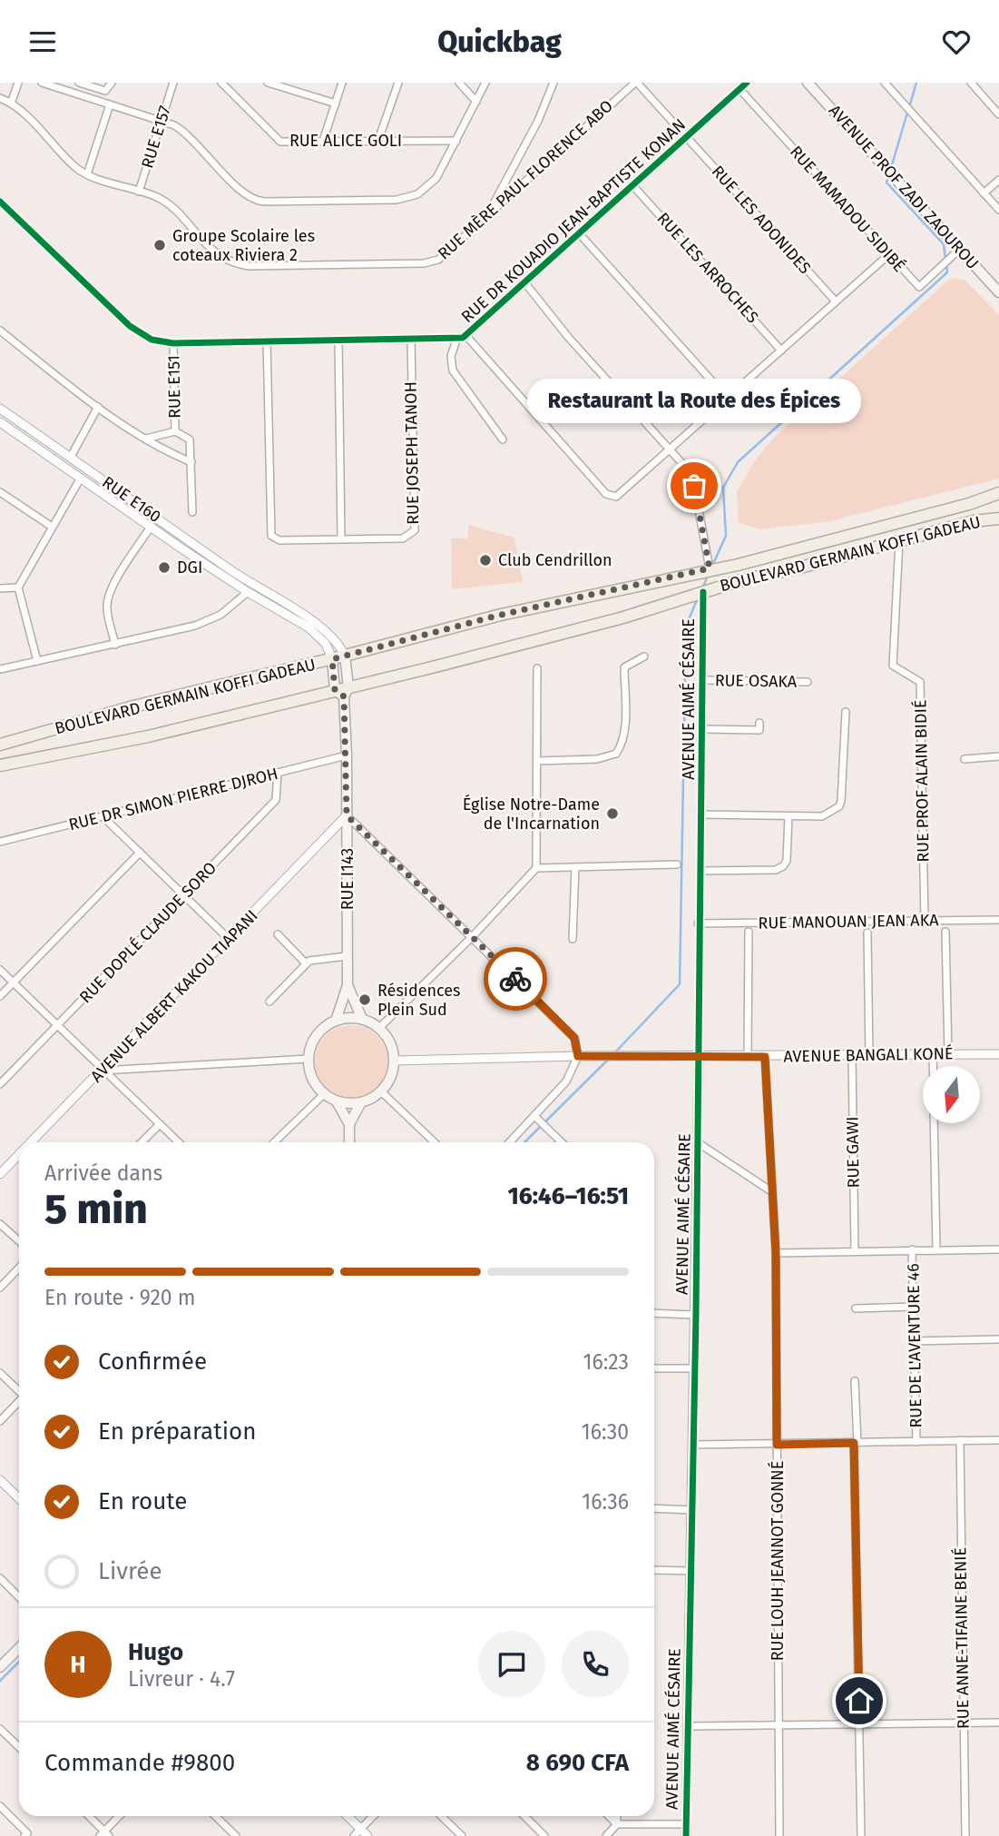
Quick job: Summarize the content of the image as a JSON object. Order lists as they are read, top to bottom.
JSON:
{
  "streets": {
    "main road": ["AVENUE PROF ZADI ZAOUROU", "BOULEVARD GERMAIN KOFFI GADEAU", "RUE I143"],
    "street": [
      "RUE E157",
      "RUE ALICE GOLI",
      "RUE MÈRE PAUL FLORENCE ABO",
      "RUE MAMADOU SIDIBÉ",
      "RUE LES ADONIDES",
      "RUE DR KOUADIO JEAN-BAPTISTE KONAN",
      "RUE LES ARROCHES",
      "RUE E151",
      "RUE JOSEPH TANOH",
      "RUE E160",
      "RUE OSAKA",
      "AVENUE AIMÉ CÉSAIRE",
      "RUE PROF ALAIN BIDIÉ",
      "RUE DR SIMON PIERRE DJROH",
      "RUE MANOUAN JEAN AKA",
      "RUE DOPLÉ CLAUDE SORO",
      "AVENUE ALBERT KAKOU TIAPANI",
      "AVENUE BANGALI KONÉ",
      "RUE GAWI",
      "RUE DE L'AVENTURE 46",
      "RUE LOUH JEANNOT GONNÉ",
      "RUE ANNE-TIFAINE BENIÉ"
    ]
  },
  "crossings": [
    ["RUE E157", "RUE MÈRE PAUL FLORENCE ABO"],
    ["RUE MÈRE PAUL FLORENCE ABO", "RUE LES ADONIDES"],
    ["AVENUE PROF ZADI ZAOUROU", "RUE MAMADOU SIDIBÉ"],
    ["RUE MAMADOU SIDIBÉ", "RUE DR KOUADIO JEAN-BAPTISTE KONAN"],
    ["RUE LES ADONIDES", "RUE DR KOUADIO JEAN-BAPTISTE KONAN"],
    ["RUE DR KOUADIO JEAN-BAPTISTE KONAN", "RUE LES ARROCHES"],
    ["RUE DR KOUADIO JEAN-BAPTISTE KONAN", "RUE E151"],
    ["RUE DR KOUADIO JEAN-BAPTISTE KONAN", "RUE JOSEPH TANOH"],
    ["RUE E160", "BOULEVARD GERMAIN KOFFI GADEAU"],
    ["BOULEVARD GERMAIN KOFFI GADEAU", "AVENUE AIMÉ CÉSAIRE"],
    ["BOULEVARD GERMAIN KOFFI GADEAU", "RUE PROF ALAIN BIDIÉ"],
    ["BOULEVARD GERMAIN KOFFI GADEAU", "RUE I143"],
    ["RUE OSAKA", "AVENUE AIMÉ CÉSAIRE"],
    ["AVENUE AIMÉ CÉSAIRE", "RUE MANOUAN JEAN AKA"],
    ["AVENUE AIMÉ CÉSAIRE", "AVENUE BANGALI KONÉ"],
    ["RUE PROF ALAIN BIDIÉ", "RUE MANOUAN JEAN AKA"],
    ["RUE DR SIMON PIERRE DJROH", "RUE I143"],
    ["RUE DR SIMON PIERRE DJROH", "RUE DOPLÉ CLAUDE SORO"],
    ["RUE I143", "AVENUE ALBERT KAKOU TIAPANI"],
    ["RUE I143", "AVENUE BANGALI KONÉ"],
    ["AVENUE BANGALI KONÉ", "RUE GAWI"],
    ["AVENUE BANGALI KONÉ", "RUE LOUH JEANNOT GONNÉ"]
  ],
  "places": [
    "Groupe Scolaire les coteaux Riviera 2",
    "Restaurant la Route des Épices",
    "Club Cendrillon",
    "DGI",
    "Église Notre-Dame de l'Incarnation",
    "Résidences Plein Sud"
  ],
  "north": "bottom",
  "page": {
    "header": "Quickbag",
    "bubble": "Restaurant la Route des Épices",
    "heading": ["5 min", "Arrivée dans", "16:46–16:51"],
    "panel": [
      "Hugo",
      "Livreur · 4.7",
      "Commande #9800",
      "8 690 CFA"
    ],
    "bar": "En route · 920 m",
    "list": [
      ["Confirmée", "16:23"],
      ["En préparation", "16:30"],
      ["En route", "16:36"],
      "Livrée"
    ],
    "round": "H"
  }
}
